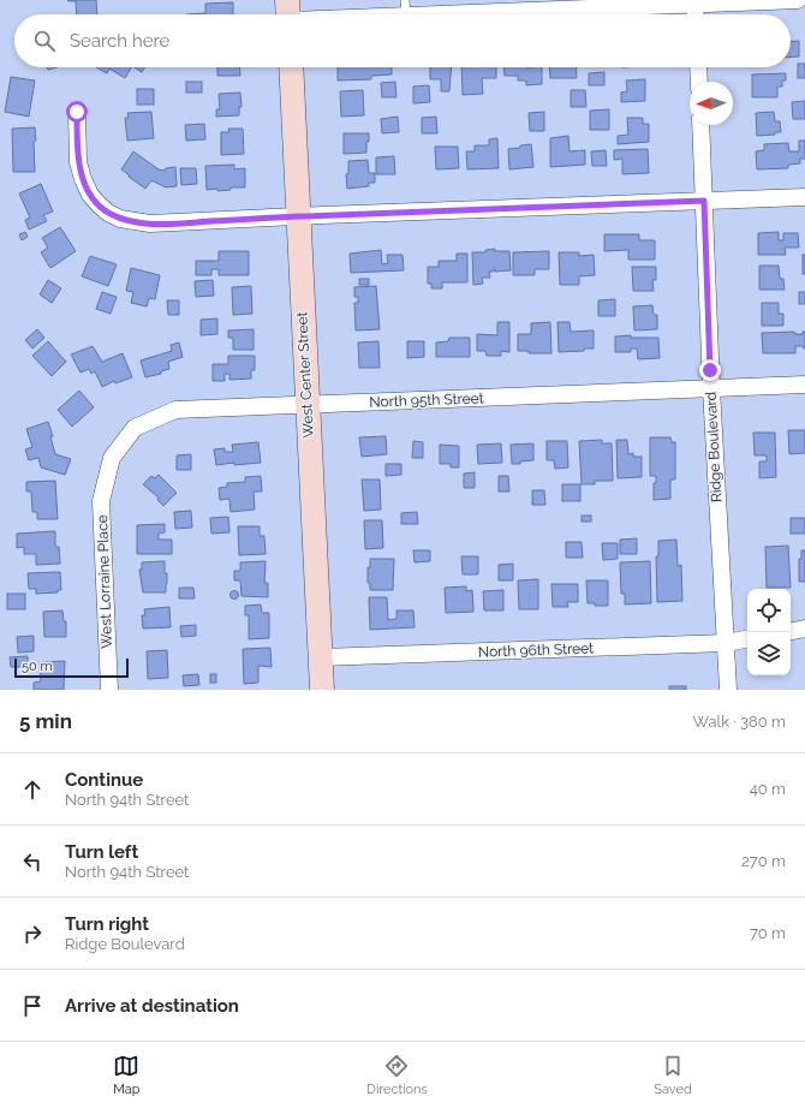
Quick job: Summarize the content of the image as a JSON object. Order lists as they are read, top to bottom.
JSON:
{
  "streets": {
    "street": [
      "West Center Street",
      "North 95th Street",
      "Ridge Boulevard",
      "West Lorraine Place",
      "North 96th Street"
    ]
  },
  "crossings": [
    ["West Center Street", "North 95th Street"],
    ["West Center Street", "North 96th Street"],
    ["North 95th Street", "Ridge Boulevard"],
    ["North 95th Street", "West Lorraine Place"],
    ["Ridge Boulevard", "North 96th Street"]
  ],
  "scale_bar": "50 m",
  "north": "left",
  "page": {
    "search": "Search here",
    "scale": "50 m",
    "heading": ["5 min", "Walk · 380 m"],
    "list": [
      ["Continue", "North 94th Street", "40 m"],
      ["Turn left", "North 94th Street", "270 m"],
      ["Turn right", "Ridge Boulevard", "70 m"],
      "Arrive at destination"
    ],
    "nav": ["Map", "Directions", "Saved"]
  }
}
